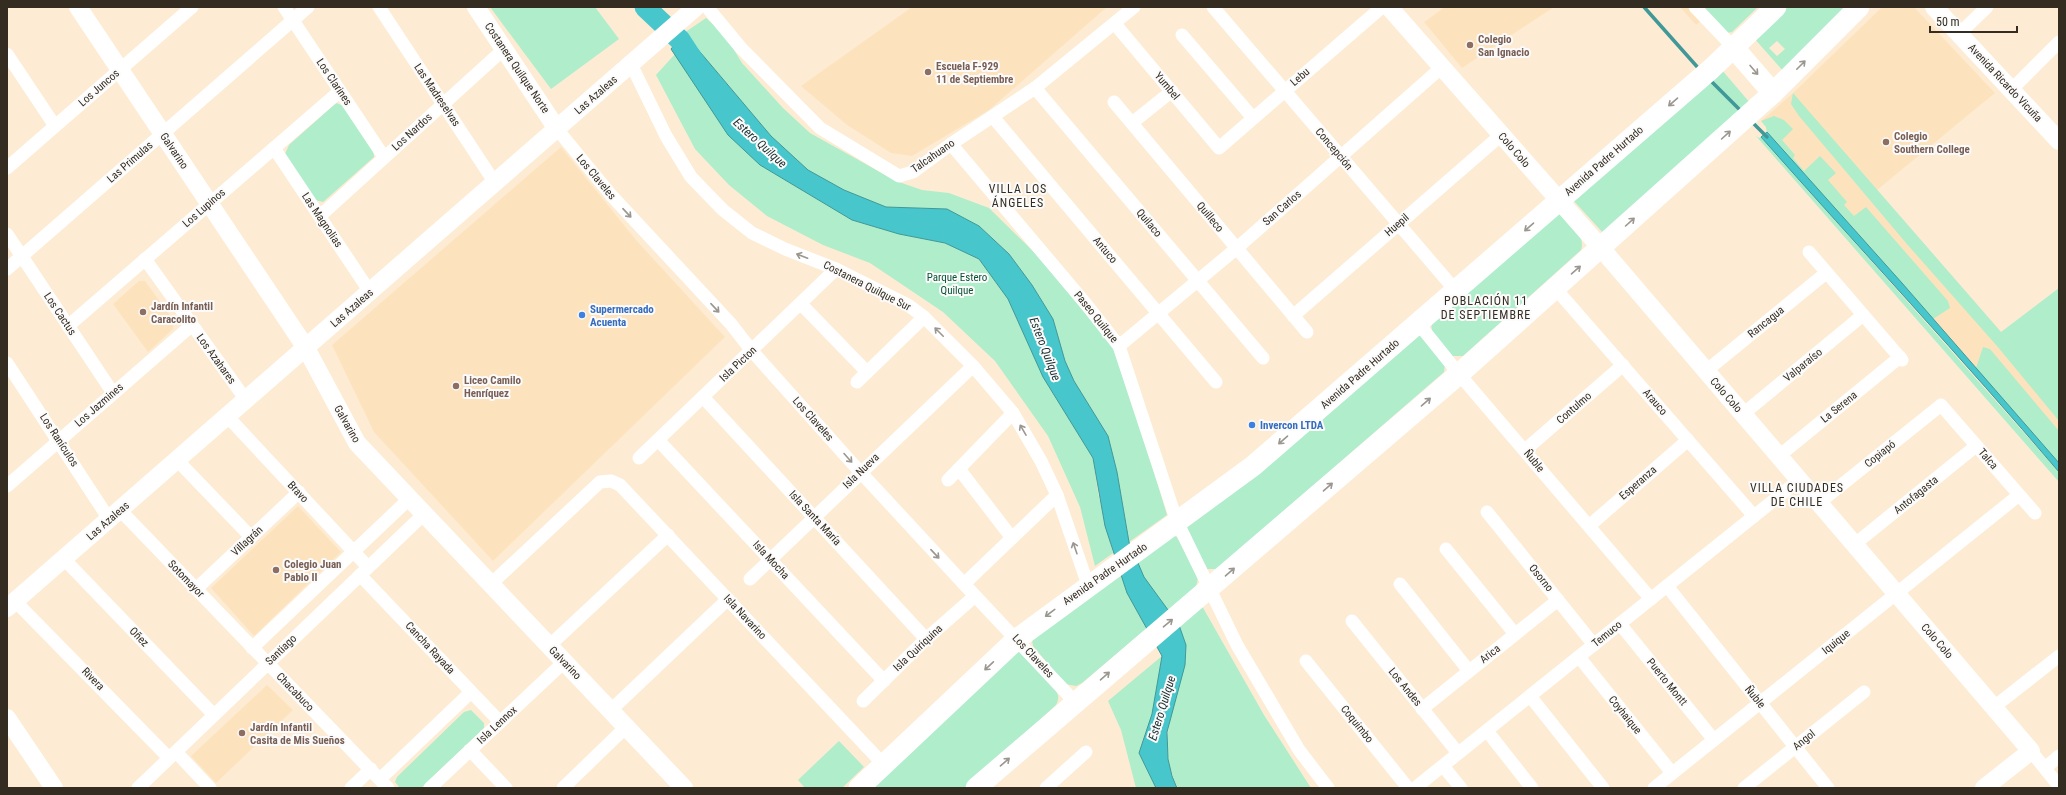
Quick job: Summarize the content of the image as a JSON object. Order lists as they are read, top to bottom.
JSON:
{
  "streets": {
    "main road": [
      "Costanera Quilque Norte",
      "Avenida Ricardo Vicuña",
      "Las Azaleas",
      "Colo Colo",
      "Galvarino",
      "Avenida Padre Hurtado"
    ],
    "street": [
      "Lebu",
      "Los Clarines",
      "Yumbel",
      "Los Juncos",
      "Las Madreselvas",
      "Los Nardos",
      "Concepción",
      "Talcahuano",
      "Las Primulas",
      "Los Claveles",
      "Los Lupinos",
      "San Carlos",
      "Quilleco",
      "Las Magnolias",
      "Quilaco",
      "Huepil",
      "Antuco",
      "Costanera Quilque Sur",
      "Los Cactus",
      "Paseo Quilque",
      "Rancagua",
      "Los Azahares",
      "Isla Picton",
      "Valparaíso",
      "Arauco",
      "Los Jazmines",
      "La Serena",
      "Contulmo",
      "Los Ranículos",
      "Copiapó",
      "Talca",
      "Ñuble",
      "Isla Nueva",
      "Esperanza",
      "Bravo",
      "Antofagasta",
      "Isla Santa María",
      "Villagrán",
      "Isla Mocha",
      "Osorno",
      "Sotomayor",
      "Isla Navarino",
      "Temuco",
      "Oñez",
      "Iquique",
      "Cancha Rayada",
      "Isla Quiriquina",
      "Santiago",
      "Arica",
      "Rivera",
      "Puerto Montt",
      "Los Andes",
      "Chacabuco",
      "Coyhaique",
      "Coquimbo",
      "Isla Lennox",
      "Angol"
    ]
  },
  "crossings": [
    ["Costanera Quilque Norte", "Las Azaleas"],
    ["Costanera Quilque Norte", "Los Nardos"],
    ["Costanera Quilque Norte", "Los Claveles"],
    ["Lebu", "Yumbel"],
    ["Lebu", "Concepción"],
    ["Los Clarines", "Los Nardos"],
    ["Los Clarines", "Las Primulas"],
    ["Los Clarines", "Los Lupinos"],
    ["Yumbel", "Talcahuano"],
    ["Los Juncos", "Galvarino"],
    ["Las Madreselvas", "Las Azaleas"],
    ["Las Madreselvas", "Los Nardos"],
    ["Las Azaleas", "Galvarino"],
    ["Las Azaleas", "Los Claveles"],
    ["Las Azaleas", "Las Magnolias"],
    ["Las Azaleas", "Costanera Quilque Sur"],
    ["Las Azaleas", "Los Azahares"],
    ["Las Azaleas", "Los Ranículos"],
    ["Las Azaleas", "Bravo"],
    ["Las Azaleas", "Sotomayor"],
    ["Las Azaleas", "Oñez"],
    ["Las Azaleas", "Rivera"],
    ["Los Nardos", "Las Magnolias"],
    ["Concepción", "Avenida Padre Hurtado"],
    ["Concepción", "San Carlos"],
    ["Concepción", "Huepil"],
    ["Colo Colo", "Avenida Padre Hurtado"],
    ["Colo Colo", "San Carlos"],
    ["Colo Colo", "Huepil"],
    ["Colo Colo", "Rancagua"],
    ["Colo Colo", "Valparaíso"],
    ["Colo Colo", "La Serena"],
    ["Colo Colo", "Copiapó"],
    ["Colo Colo", "Antofagasta"],
    ["Colo Colo", "Temuco"],
    ["Colo Colo", "Iquique"],
    ["Galvarino", "Las Primulas"],
    ["Galvarino", "Los Lupinos"],
    ["Galvarino", "Isla Navarino"],
    ["Galvarino", "Santiago"],
    ["Galvarino", "Isla Lennox"],
    ["Talcahuano", "Quilaco"],
    ["Talcahuano", "Antuco"],
    ["Talcahuano", "Paseo Quilque"],
    ["Avenida Padre Hurtado", "Los Claveles"],
    ["Avenida Padre Hurtado", "Costanera Quilque Sur"],
    ["Avenida Padre Hurtado", "Paseo Quilque"],
    ["Avenida Padre Hurtado", "Ñuble"],
    ["Avenida Padre Hurtado", "Isla Navarino"],
    ["Las Primulas", "Los Cactus"],
    ["Los Claveles", "Isla Picton"],
    ["Los Claveles", "Isla Nueva"],
    ["Los Claveles", "Isla Quiriquina"],
    ["Los Lupinos", "Las Magnolias"],
    ["Los Lupinos", "Los Cactus"],
    ["Los Lupinos", "Los Azahares"],
    ["San Carlos", "Quilleco"],
    ["San Carlos", "Quilaco"],
    ["San Carlos", "Antuco"],
    ["San Carlos", "Paseo Quilque"],
    ["Quilleco", "Huepil"],
    ["Costanera Quilque Sur", "Isla Picton"],
    ["Costanera Quilque Sur", "Isla Nueva"],
    ["Los Cactus", "Los Jazmines"],
    ["Los Azahares", "Los Jazmines"],
    ["Isla Picton", "Isla Santa María"],
    ["Isla Picton", "Isla Mocha"],
    ["Valparaíso", "La Serena"],
    ["Arauco", "Contulmo"],
    ["Arauco", "Esperanza"],
    ["Arauco", "Temuco"],
    ["Los Jazmines", "Los Ranículos"],
    ["Contulmo", "Ñuble"],
    ["Los Ranículos", "Sotomayor"],
    ["Copiapó", "Talca"],
    ["Talca", "Antofagasta"],
    ["Talca", "Iquique"],
    ["Ñuble", "Esperanza"],
    ["Ñuble", "Temuco"],
    ["Ñuble", "Iquique"],
    ["Ñuble", "Angol"],
    ["Isla Nueva", "Isla Santa María"],
    ["Isla Nueva", "Isla Mocha"],
    ["Bravo", "Villagrán"],
    ["Bravo", "Cancha Rayada"],
    ["Bravo", "Santiago"],
    ["Isla Santa María", "Isla Quiriquina"],
    ["Villagrán", "Sotomayor"],
    ["Isla Mocha", "Isla Quiriquina"],
    ["Osorno", "Temuco"],
    ["Osorno", "Arica"],
    ["Sotomayor", "Santiago"],
    ["Sotomayor", "Chacabuco"],
    ["Temuco", "Puerto Montt"],
    ["Temuco", "Los Andes"],
    ["Temuco", "Coyhaique"],
    ["Oñez", "Santiago"],
    ["Iquique", "Puerto Montt"],
    ["Iquique", "Coyhaique"],
    ["Cancha Rayada", "Santiago"],
    ["Cancha Rayada", "Isla Lennox"],
    ["Santiago", "Rivera"],
    ["Santiago", "Chacabuco"],
    ["Arica", "Los Andes"]
  ],
  "one_way": ["Los Claveles", "Costanera Quilque Sur"],
  "districts": ["VILLA LOS ÁNGELES", "POBLACIÓN 11 DE SEPTIEMBRE", "VILLA CIUDADES DE CHILE"],
  "water": ["Estero Quilque"],
  "parks": ["Parque Estero Quilque"],
  "places": [
    "Colegio San Ignacio",
    "Escuela F-929 11 de Septiembre",
    "Colegio Southern College",
    "Jardín Infantil Caracolito",
    "Supermercado Acuenta",
    "Liceo Camilo Henríquez",
    "Invercon LTDA",
    "Colegio Juan Pablo II",
    "Jardín Infantil Casita de Mis Sueños"
  ],
  "scale_bar": "50 m"
}
